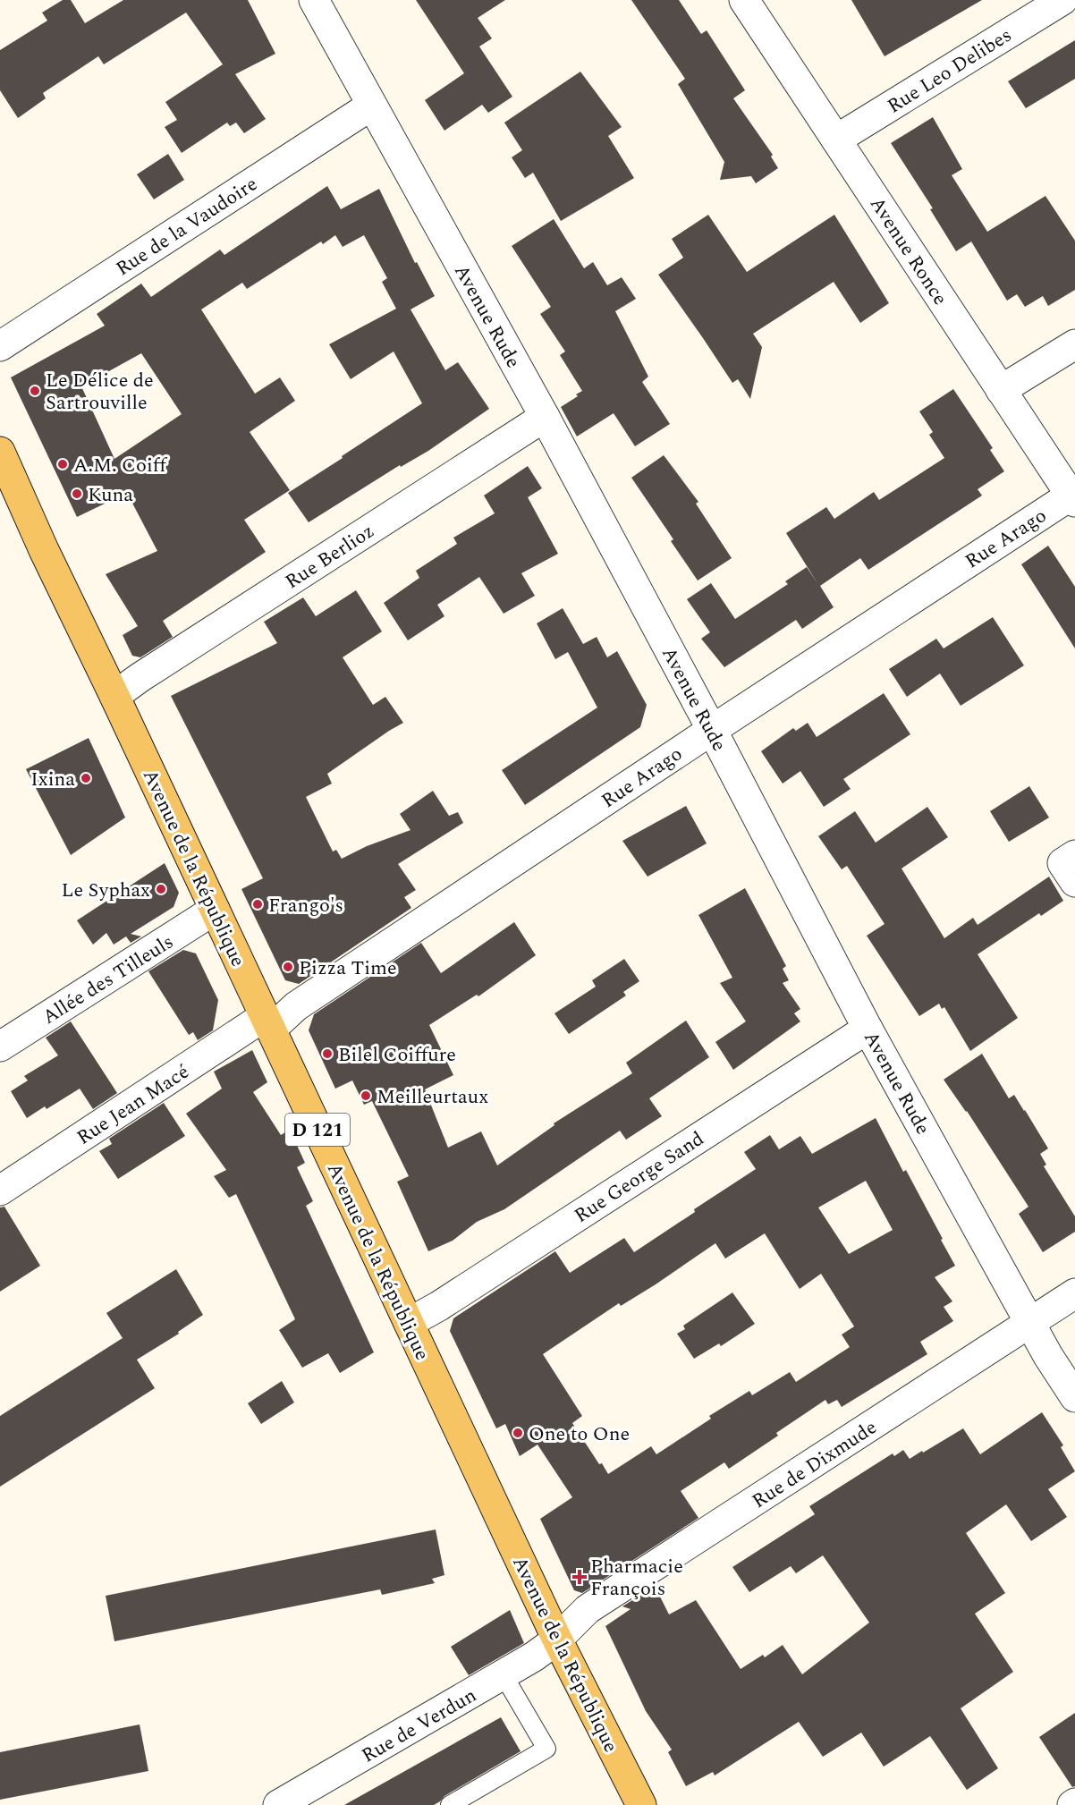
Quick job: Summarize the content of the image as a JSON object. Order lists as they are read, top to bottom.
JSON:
{
  "streets": {
    "main road": ["Avenue de la République", "D 121"],
    "street": [
      "Rue Leo Delibes",
      "Rue de la Vaudoire",
      "Avenue Ronce",
      "Avenue Rude",
      "Rue Arago",
      "Rue Berlioz",
      "Allée des Tilleuls",
      "Rue Jean Macé",
      "Rue George Sand",
      "Rue de Dixmude",
      "Rue de Verdun"
    ]
  },
  "crossings": [
    ["Rue Leo Delibes", "Avenue Ronce"],
    ["Rue de la Vaudoire", "Avenue Rude"],
    ["Avenue Ronce", "Rue Arago"],
    ["Avenue Rude", "Rue Arago"],
    ["Avenue Rude", "Rue Berlioz"],
    ["Avenue Rude", "Rue George Sand"],
    ["Avenue Rude", "Rue de Dixmude"],
    ["Rue Arago", "Avenue de la République"],
    ["Rue Arago", "Rue Jean Macé"],
    ["Rue Berlioz", "Avenue de la République"],
    ["Avenue de la République", "Allée des Tilleuls"],
    ["Avenue de la République", "Rue Jean Macé"],
    ["Avenue de la République", "Rue George Sand"],
    ["Avenue de la République", "Rue de Dixmude"],
    ["Avenue de la République", "Rue de Verdun"],
    ["Rue de Dixmude", "Rue de Verdun"]
  ],
  "places": {
    "other": [
      "Le Délice de Sartrouville",
      "A.M. Coiff",
      "Kuna",
      "Ixina",
      "Le Syphax",
      "Frango's",
      "Pizza Time",
      "Bilel Coiffure",
      "Meilleurtaux",
      "One to One"
    ],
    "health": ["Pharmacie François"]
  }
}
